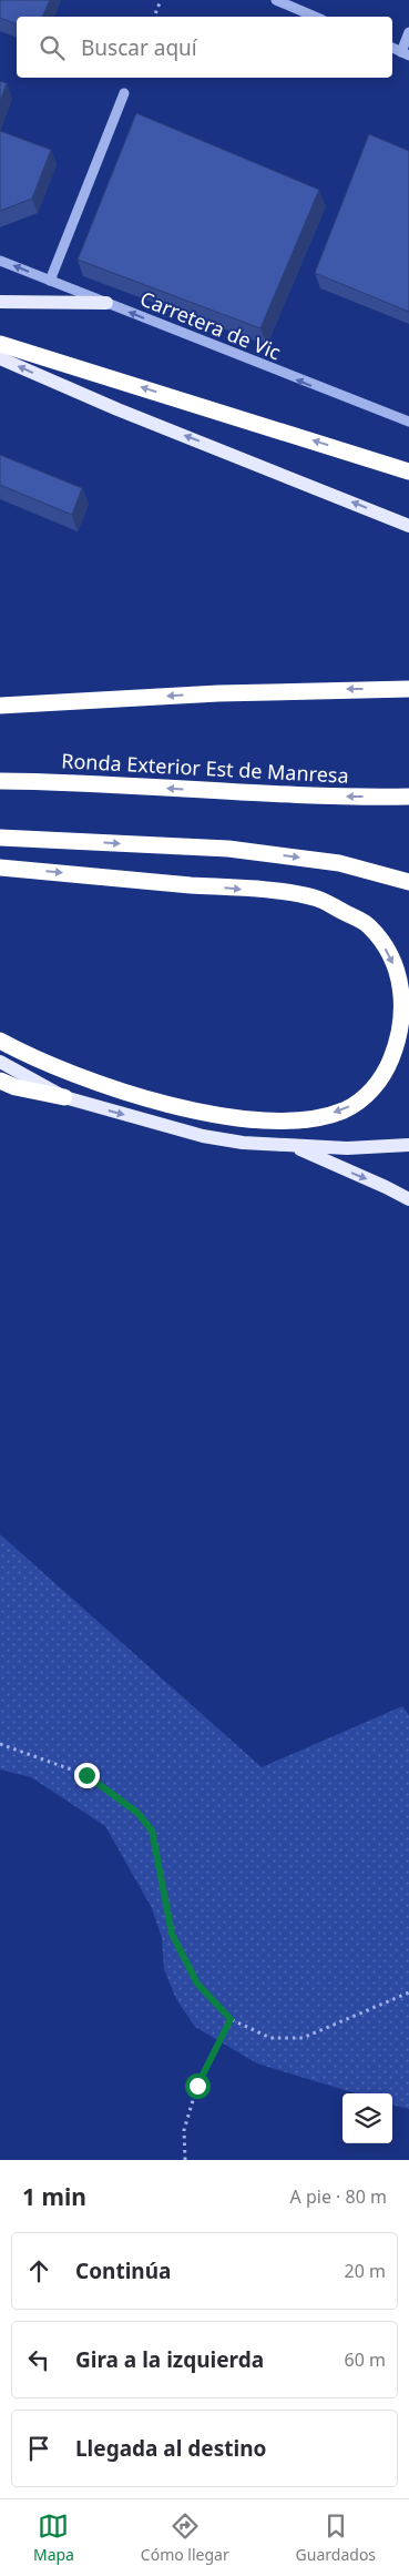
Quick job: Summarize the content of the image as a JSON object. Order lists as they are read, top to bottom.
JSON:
{
  "streets": {
    "highway": ["Ronda Exterior Est de Manresa"],
    "street": ["Carretera de Vic"]
  },
  "one_way": ["Carretera de Vic"],
  "page": {
    "search": "Buscar aquí",
    "heading": ["1 min", "A pie · 80 m"],
    "list": [
      ["Continúa", "20 m"],
      ["Gira a la izquierda", "60 m"],
      "Llegada al destino"
    ],
    "nav": ["Mapa", "Cómo llegar", "Guardados"]
  }
}
